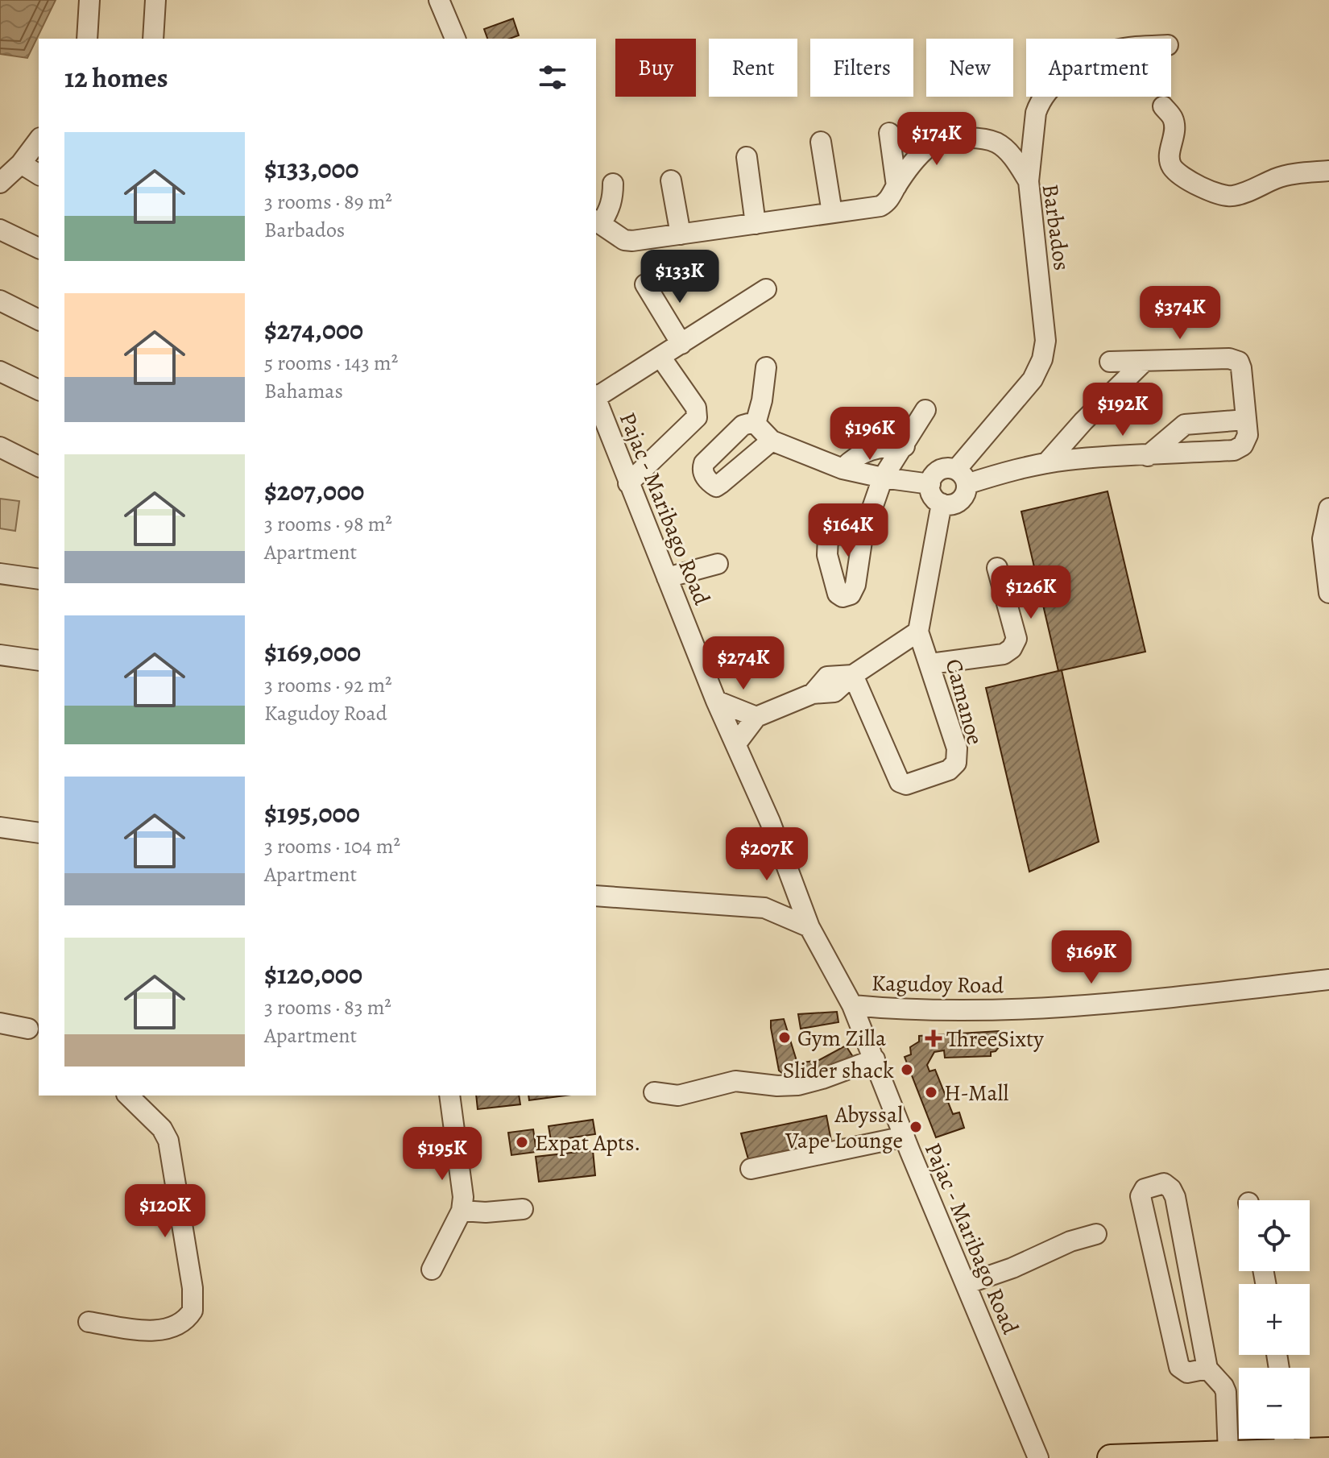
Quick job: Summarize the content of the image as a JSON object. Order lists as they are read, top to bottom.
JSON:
{
  "streets": {
    "street": [
      "Barbados",
      "Pajac - Maribago Road",
      "Camanoe",
      "Kagudoy Road"
    ]
  },
  "crossings": [
    ["Pajac - Maribago Road", "Kagudoy Road"]
  ],
  "places": {
    "other": [
      "Gym Zilla",
      "Slider shack",
      "H-Mall",
      "Abyssal Vape Lounge",
      "Expat Apts."
    ],
    "health": ["ThreeSixty"]
  },
  "page": {
    "chip": [
      "Buy",
      "Rent",
      "Filters",
      "New",
      "Apartment"
    ],
    "heading": "12 homes",
    "price": [
      "$174K",
      "$133K",
      "$374K",
      "$192K",
      "$196K",
      "$164K",
      "$126K",
      "$274K",
      "$207K",
      "$169K",
      "$195K",
      "$120K"
    ],
    "list": [
      {
        "name": "$133,000",
        "note": "3 rooms · 89 m² · Barbados"
      },
      {
        "name": "$274,000",
        "note": "5 rooms · 143 m² · Bahamas"
      },
      {
        "name": "$207,000",
        "note": "3 rooms · 98 m² · Apartment"
      },
      {
        "name": "$169,000",
        "note": "3 rooms · 92 m² · Kagudoy Road"
      },
      {
        "name": "$195,000",
        "note": "3 rooms · 104 m² · Apartment"
      },
      {
        "name": "$120,000",
        "note": "3 rooms · 83 m² · Apartment"
      }
    ],
    "map_buttons": ["+", "−"]
  }
}
